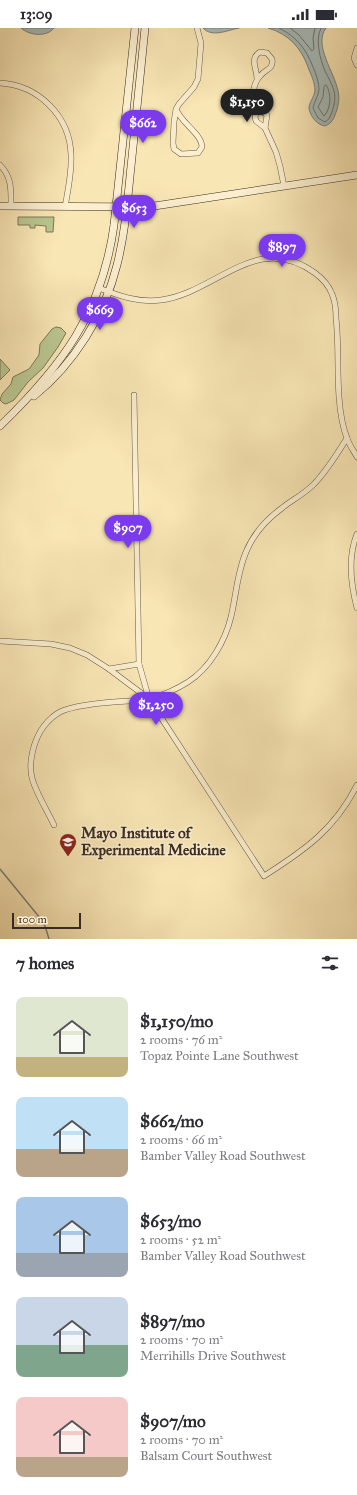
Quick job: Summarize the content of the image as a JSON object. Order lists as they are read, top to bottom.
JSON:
{
  "places": {
    "school or university": ["Mayo Institute of Experimental Medicine"]
  },
  "scale_bar": "100 m",
  "page": {
    "status": "13:09",
    "price": [
      "$1,150",
      "$662",
      "$653",
      "$897",
      "$669",
      "$907",
      "$1,250"
    ],
    "scale": "100 m",
    "heading": "7 homes",
    "list": [
      {
        "name": "$1,150/mo",
        "note": "2 rooms · 76 m² · Topaz Pointe Lane Southwest"
      },
      {
        "name": "$662/mo",
        "note": "2 rooms · 66 m² · Bamber Valley Road Southwest"
      },
      {
        "name": "$653/mo",
        "note": "2 rooms · 52 m² · Bamber Valley Road Southwest"
      },
      {
        "name": "$897/mo",
        "note": "2 rooms · 70 m² · Merrihills Drive Southwest"
      },
      {
        "name": "$907/mo",
        "note": "2 rooms · 70 m² · Balsam Court Southwest"
      }
    ]
  }
}
